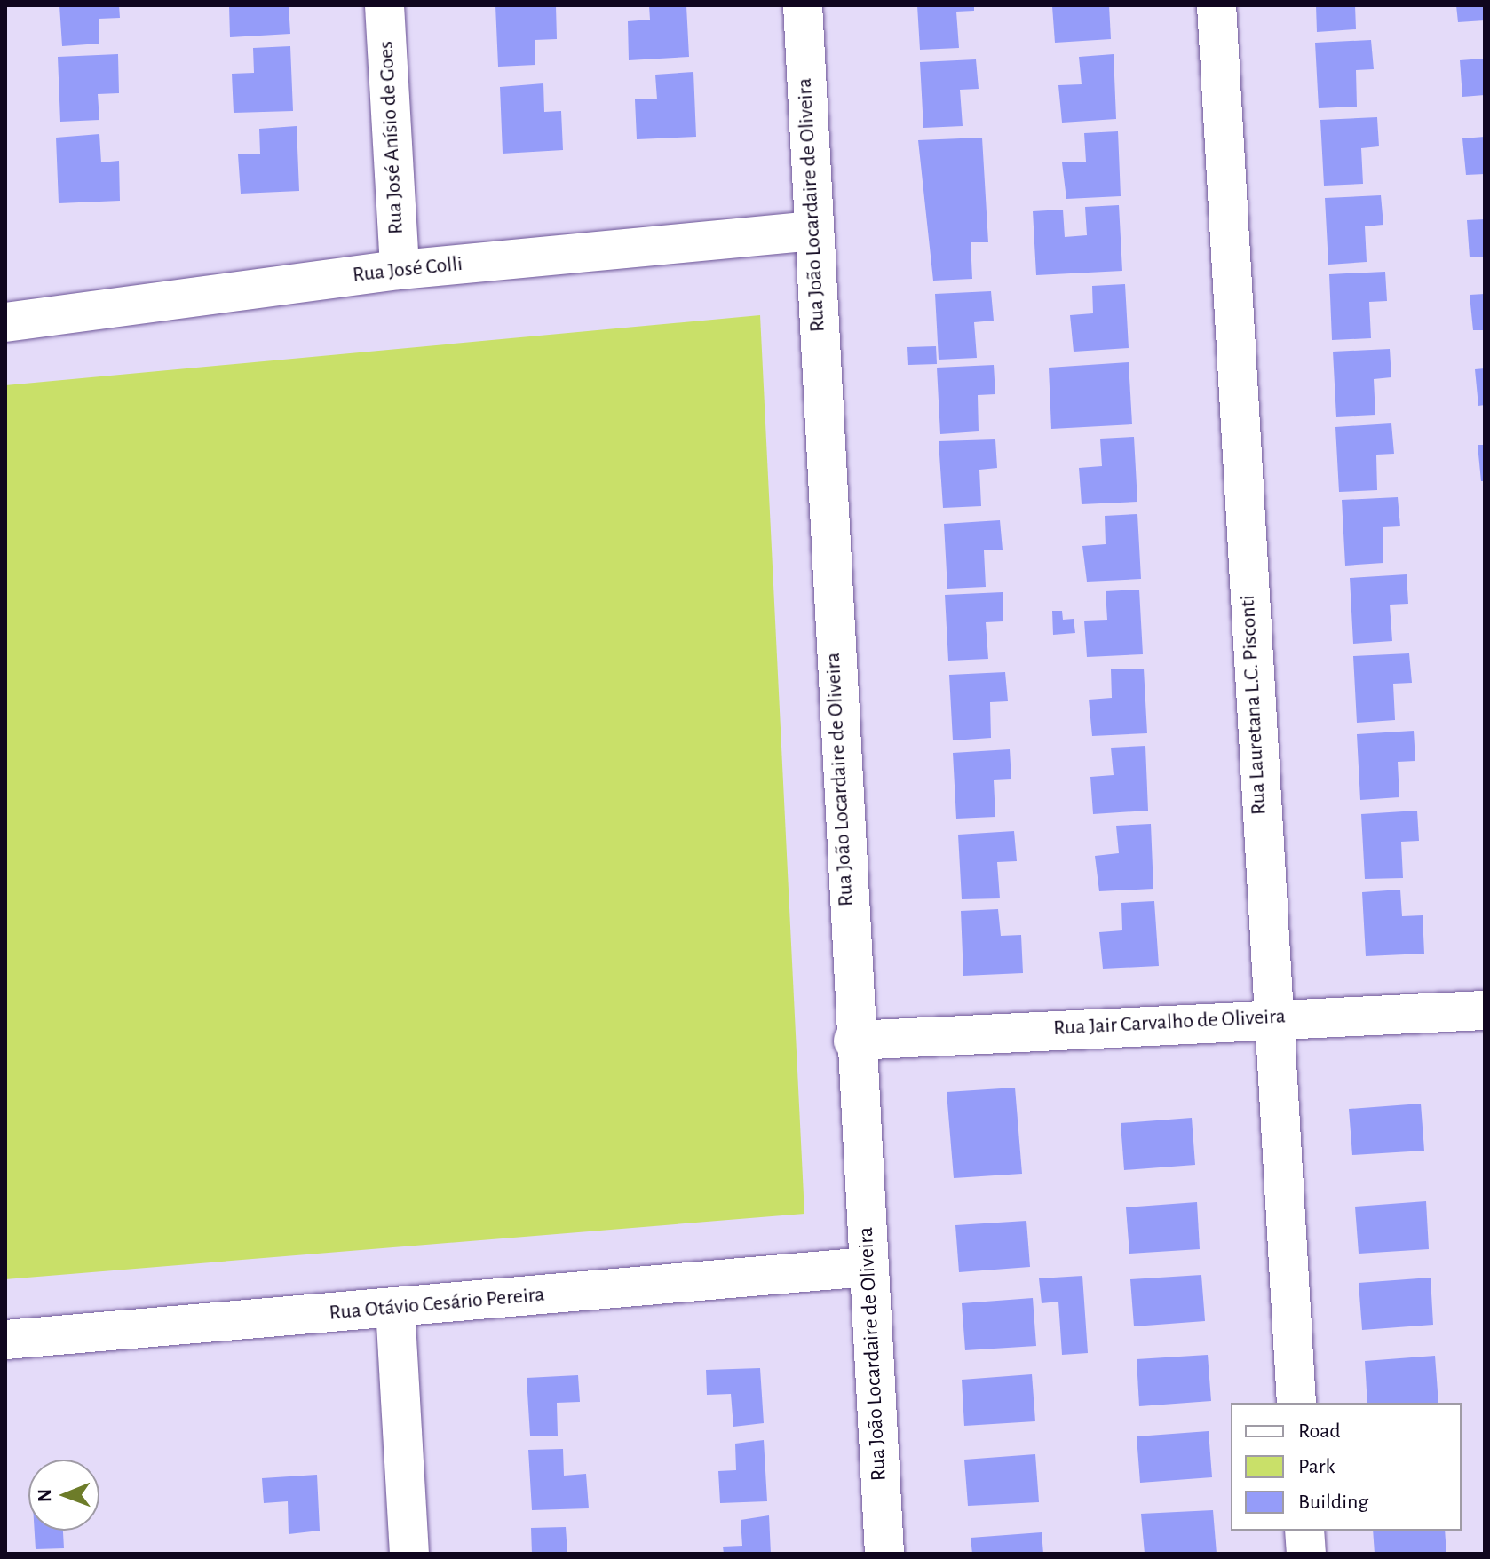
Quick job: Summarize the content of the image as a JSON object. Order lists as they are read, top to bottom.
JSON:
{
  "streets": {
    "street": [
      "Rua José Anísio de Goes",
      "Rua João Locardaire de Oliveira",
      "Rua José Colli",
      "Rua Lauretana L.C. Pisconti",
      "Rua Jair Carvalho de Oliveira",
      "Rua Otávio Cesário Pereira"
    ]
  },
  "crossings": [
    ["Rua José Anísio de Goes", "Rua José Colli"],
    ["Rua João Locardaire de Oliveira", "Rua José Colli"],
    ["Rua João Locardaire de Oliveira", "Rua Jair Carvalho de Oliveira"],
    ["Rua João Locardaire de Oliveira", "Rua Otávio Cesário Pereira"],
    ["Rua Lauretana L.C. Pisconti", "Rua Jair Carvalho de Oliveira"]
  ],
  "legend": ["Road", "Park", "Building"],
  "north": "left"
}
